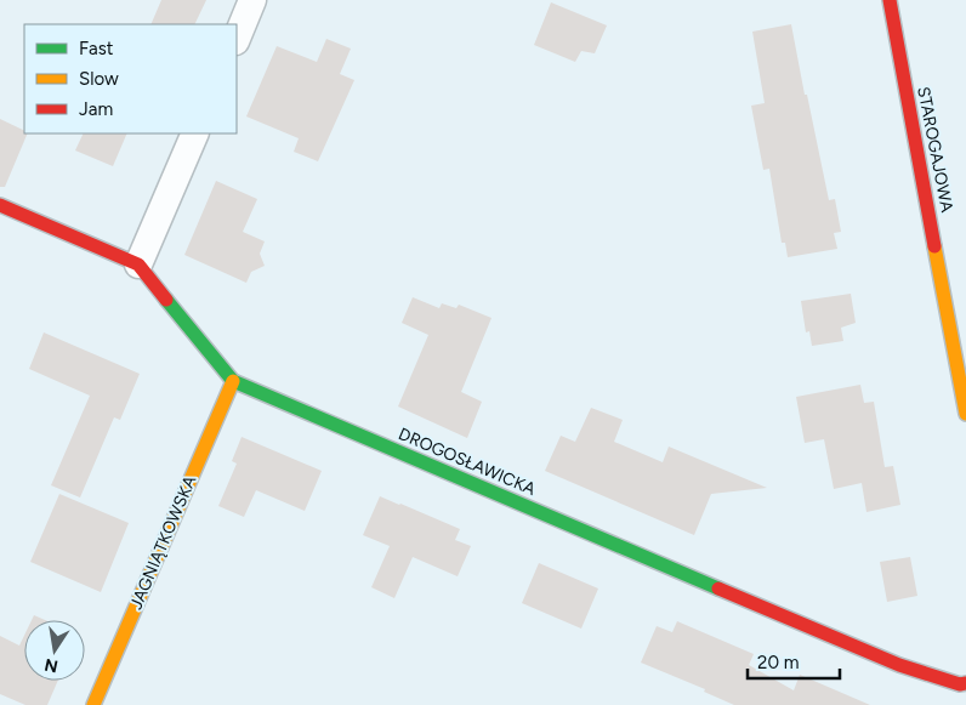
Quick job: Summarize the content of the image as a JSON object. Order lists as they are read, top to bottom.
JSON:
{
  "streets": {
    "street": ["STAROGAJOWA", "DROGOSŁAWICKA", "JAGNIĄTKOWSKA"]
  },
  "crossings": [
    ["DROGOSŁAWICKA", "JAGNIĄTKOWSKA"]
  ],
  "legend": ["Fast", "Slow", "Jam"],
  "scale_bar": "20 m",
  "north": "bottom"
}
